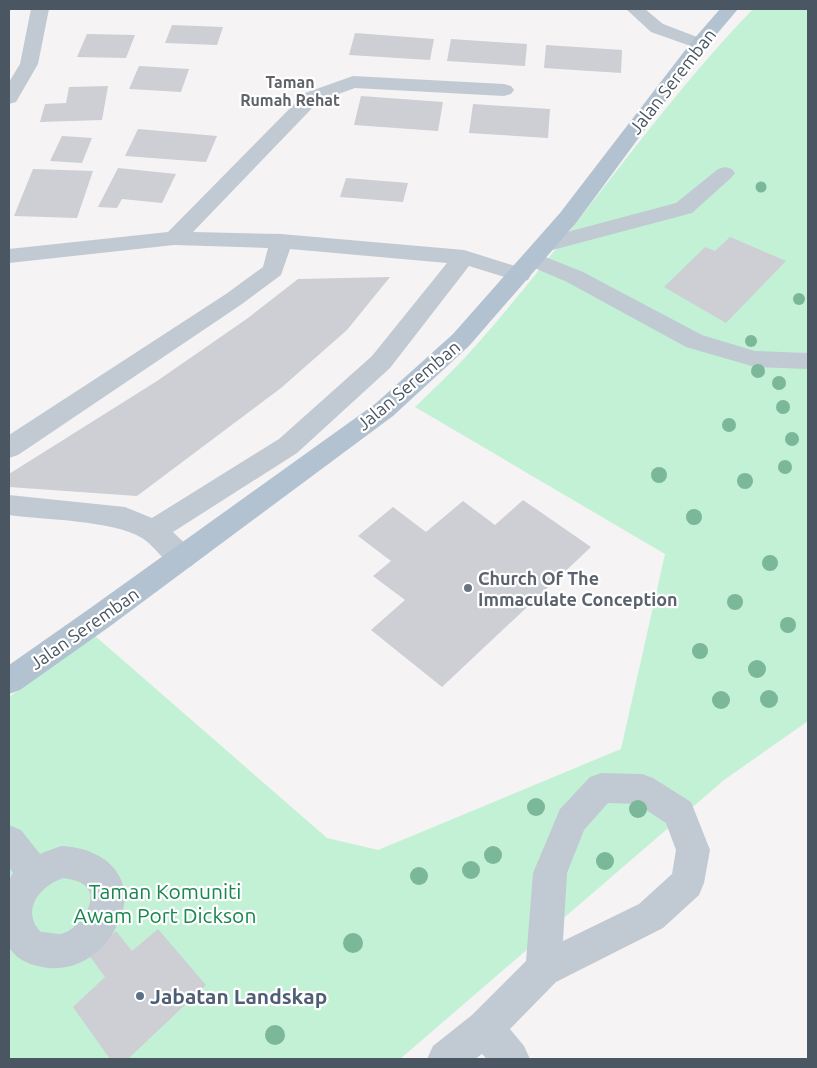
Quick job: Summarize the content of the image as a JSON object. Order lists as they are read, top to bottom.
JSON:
{
  "streets": {
    "main road": ["Jalan Seremban"]
  },
  "districts": ["Taman Rumah Rehat"],
  "parks": ["Taman Komuniti Awam Port Dickson"],
  "places": ["Church Of The Immaculate Conception", "Jabatan Landskap"]
}
